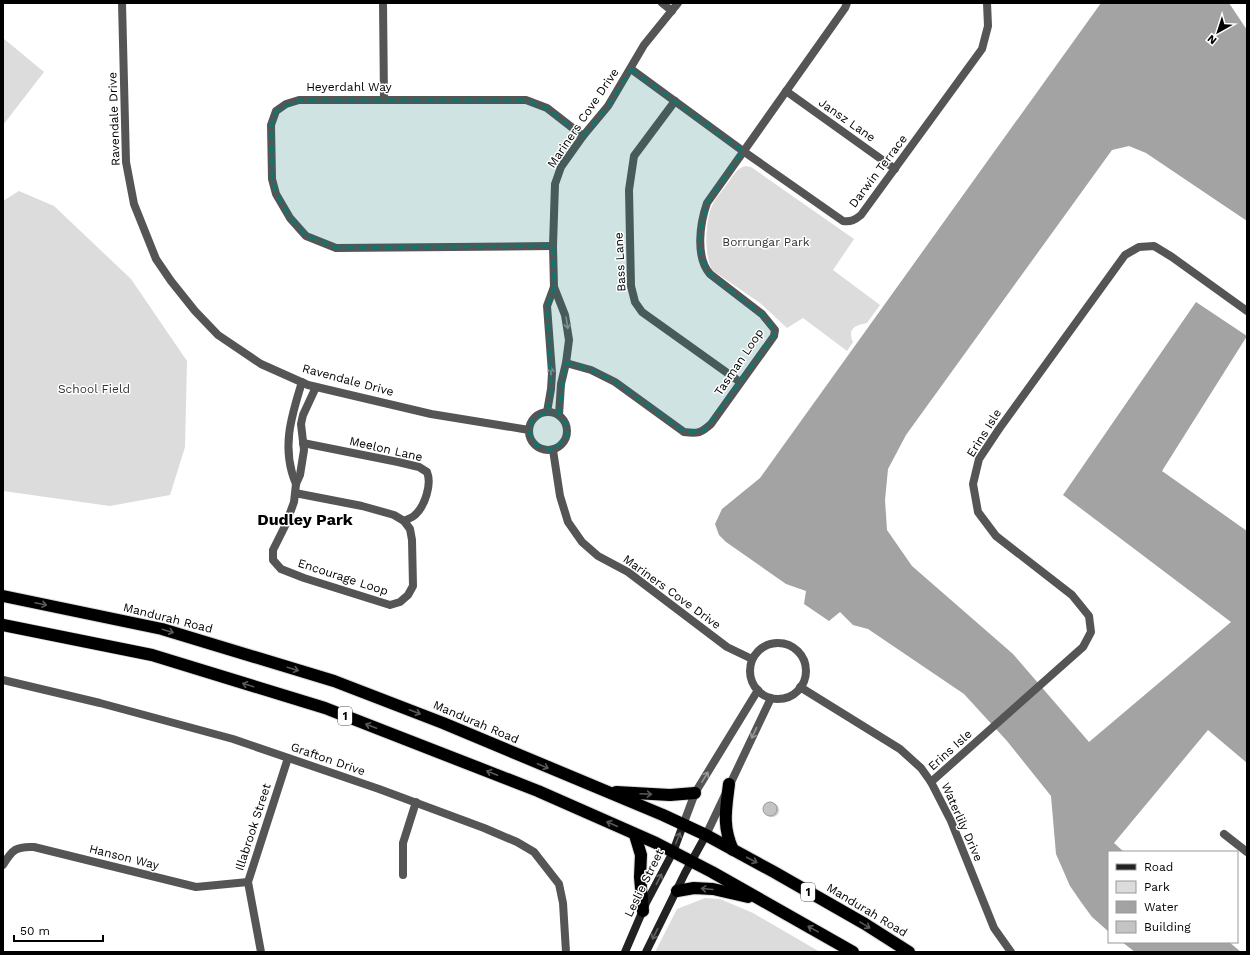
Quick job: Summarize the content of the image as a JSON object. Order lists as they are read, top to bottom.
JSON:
{
  "streets": {
    "highway": ["Mandurah Road", "1"],
    "street": [
      "Heyerdahl Way",
      "Mariners Cove Drive",
      "Ravendale Drive",
      "Jansz Lane",
      "Darwin Terrace",
      "Bass Lane",
      "Tasman Loop",
      "Erins Isle",
      "Meelon Lane",
      "Encourage Loop",
      "Grafton Drive",
      "Waterlily Drive",
      "Illabrook Street",
      "Hanson Way",
      "Leslie Street"
    ]
  },
  "crossings": [
    ["Heyerdahl Way", "Mariners Cove Drive"],
    ["Mariners Cove Drive", "Ravendale Drive"],
    ["Mariners Cove Drive", "Darwin Terrace"],
    ["Mariners Cove Drive", "Tasman Loop"],
    ["Mariners Cove Drive", "Waterlily Drive"],
    ["Ravendale Drive", "Encourage Loop"],
    ["Jansz Lane", "Darwin Terrace"],
    ["Jansz Lane", "Tasman Loop"],
    ["Darwin Terrace", "Bass Lane"],
    ["Darwin Terrace", "Tasman Loop"],
    ["Bass Lane", "Tasman Loop"],
    ["Erins Isle", "Waterlily Drive"],
    ["Meelon Lane", "Encourage Loop"],
    ["Mandurah Road", "Leslie Street"],
    ["1", "Leslie Street"],
    ["Grafton Drive", "Illabrook Street"],
    ["Illabrook Street", "Hanson Way"]
  ],
  "districts": ["Dudley Park"],
  "parks": ["Borrungar Park", "School Field"],
  "legend": [
    "Road",
    "Park",
    "Water",
    "Building"
  ],
  "scale_bar": "50 m",
  "north": "bottom left"
}
